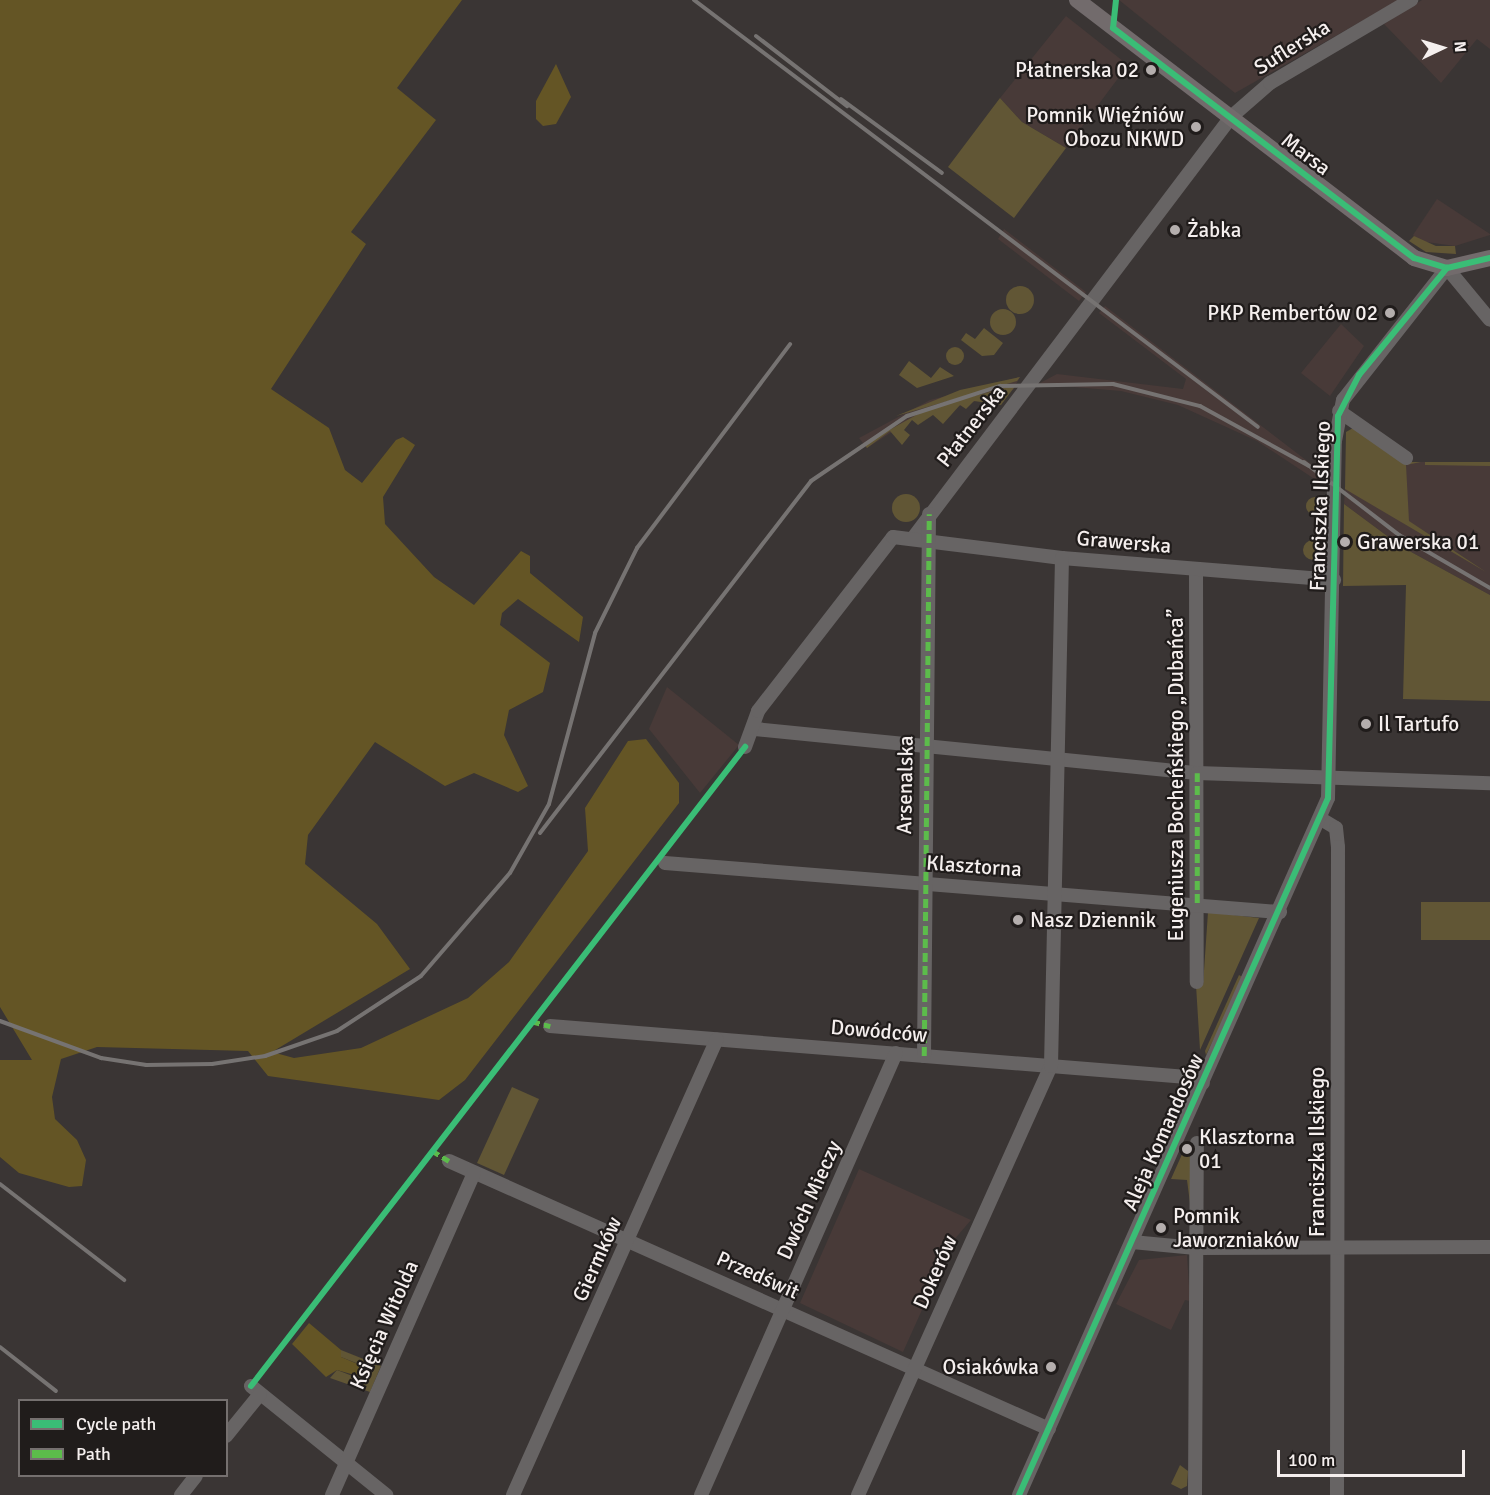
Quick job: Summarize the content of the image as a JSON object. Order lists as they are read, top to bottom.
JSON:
{
  "streets": {
    "main road": ["Marsa"],
    "street": [
      "Suflerska",
      "Płatnerska",
      "Franciszka Ilskiego",
      "Grawerska",
      "Eugeniusza Bocheńskiego „Dubańca”",
      "Arsenalska",
      "Klasztorna",
      "Dowódców",
      "Aleja Komandosów",
      "Dwóch Mieczy",
      "Giermków",
      "Dokerów",
      "Przedświt",
      "Księcia Witolda"
    ]
  },
  "crossings": [
    ["Suflerska", "Marsa"],
    ["Suflerska", "Płatnerska"],
    ["Marsa", "Płatnerska"],
    ["Marsa", "Franciszka Ilskiego"],
    ["Płatnerska", "Grawerska"],
    ["Płatnerska", "Arsenalska"],
    ["Franciszka Ilskiego", "Grawerska"],
    ["Franciszka Ilskiego", "Aleja Komandosów"],
    ["Grawerska", "Eugeniusza Bocheńskiego „Dubańca”"],
    ["Grawerska", "Arsenalska"],
    ["Eugeniusza Bocheńskiego „Dubańca”", "Klasztorna"],
    ["Arsenalska", "Klasztorna"],
    ["Arsenalska", "Dowódców"],
    ["Klasztorna", "Aleja Komandosów"],
    ["Dowódców", "Aleja Komandosów"],
    ["Dowódców", "Dwóch Mieczy"],
    ["Dowódców", "Giermków"],
    ["Dowódców", "Dokerów"],
    ["Aleja Komandosów", "Przedświt"],
    ["Dwóch Mieczy", "Przedświt"],
    ["Giermków", "Przedświt"],
    ["Dokerów", "Przedświt"],
    ["Przedświt", "Księcia Witolda"]
  ],
  "places": [
    "Płatnerska 02",
    "Pomnik Więźniów Obozu NKWD",
    "Żabka",
    "PKP Rembertów 02",
    "Grawerska 01",
    "Il Tartufo",
    "Nasz Dziennik",
    "Klasztorna 01",
    "Pomnik Jaworzniaków",
    "Osiakówka"
  ],
  "legend": ["Cycle path", "Path"],
  "scale_bar": "100 m",
  "north": "right"
}
